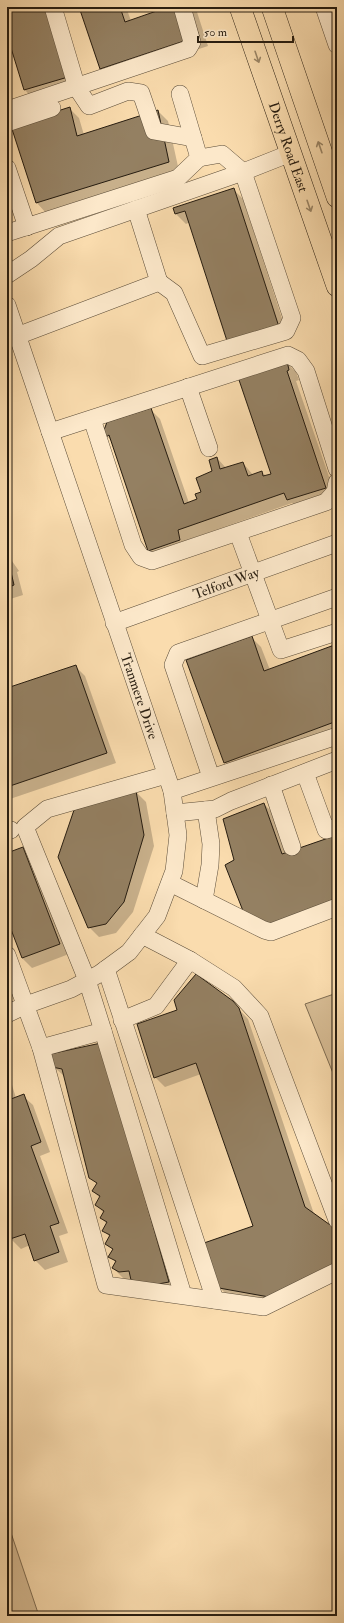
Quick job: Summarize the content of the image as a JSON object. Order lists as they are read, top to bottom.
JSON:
{
  "streets": {
    "main road": ["Derry Road East"],
    "street": ["Telford Way", "Tranmere Drive"]
  },
  "crossings": [
    ["Telford Way", "Tranmere Drive"]
  ],
  "scale_bar": "50 m"
}
